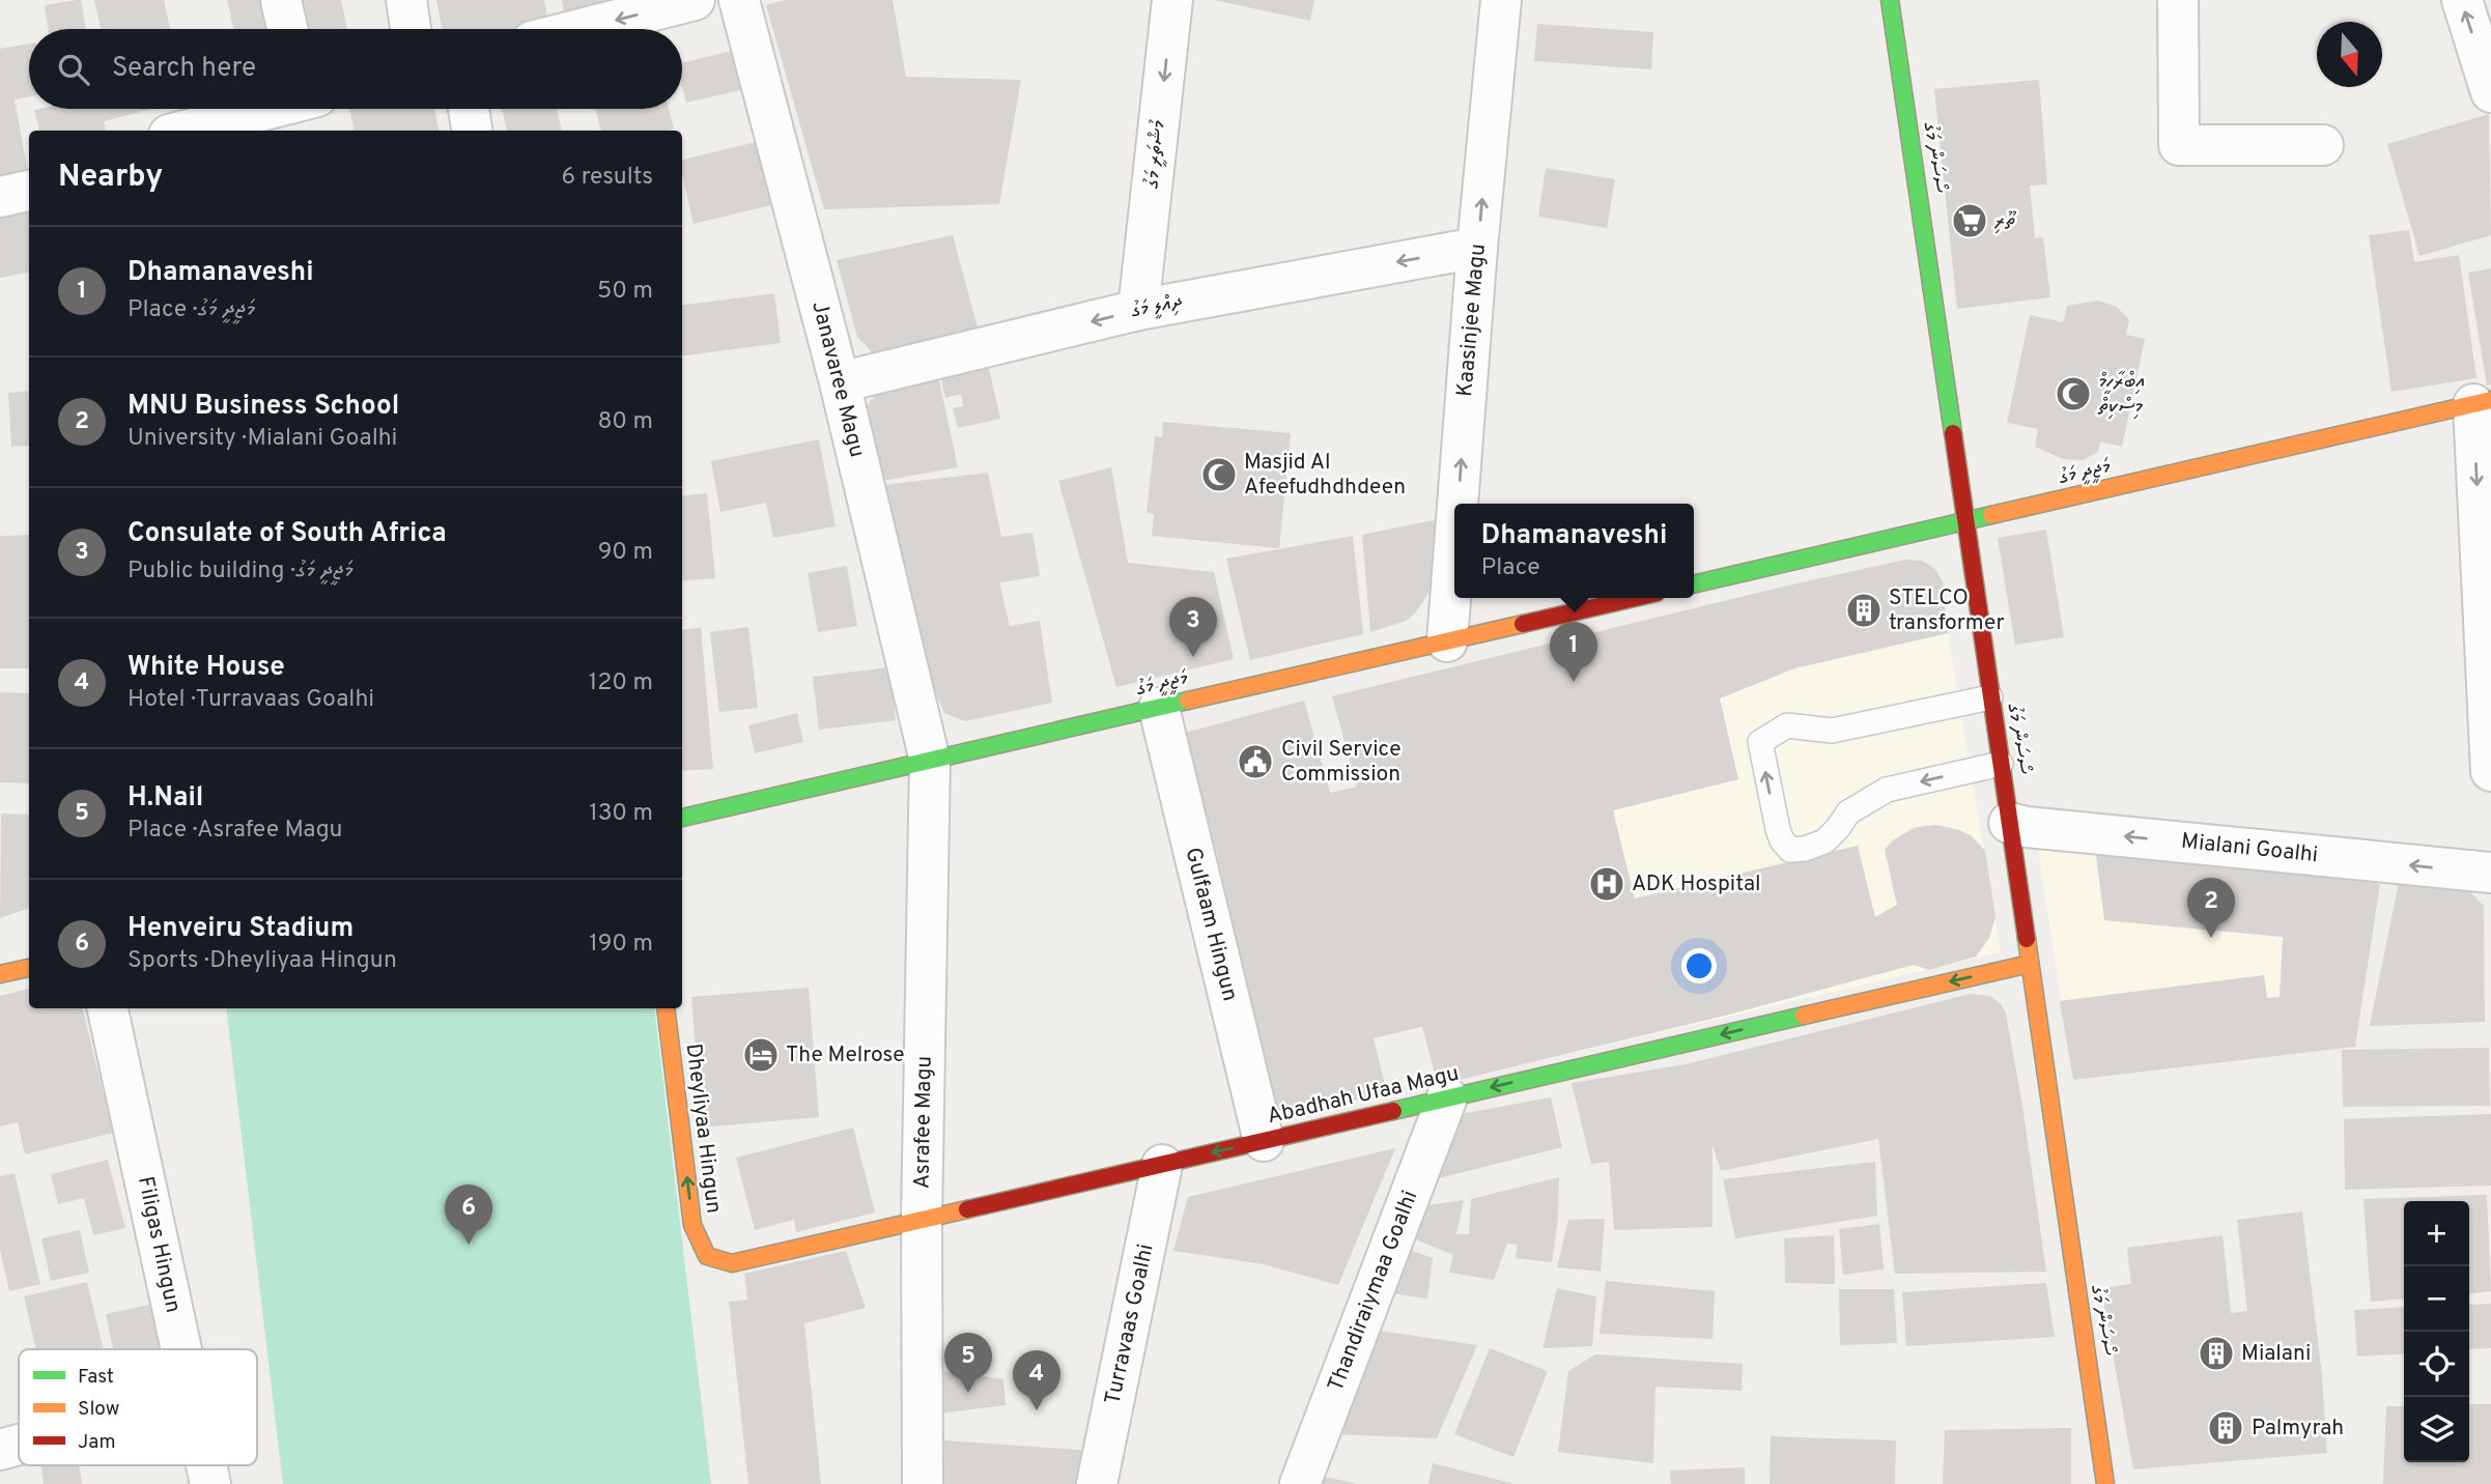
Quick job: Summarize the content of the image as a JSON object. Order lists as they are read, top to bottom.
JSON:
{
  "streets": {
    "street": [
      "މުޝްތަރީ މަގު",
      "ސޯސަން މަގު",
      "ދިއްލީ މަގު",
      "Kaasinjee Magu",
      "Janavaree Magu",
      "މަޖީދީ މަގު",
      "Mialani Goalhi",
      "Gulfaam Hingun",
      "Abadhah Ufaa Magu",
      "Asrafee Magu",
      "Dheyliyaa Hingun",
      "Filigas Hingun",
      "Thandiraiymaa Goalhi",
      "Turravaas Goalhi"
    ]
  },
  "crossings": [
    ["މުޝްތަރީ މަގު", "ދިއްލީ މަގު"],
    ["ސޯސަން މަގު", "މަޖީދީ މަގު"],
    ["ސޯސަން މަގު", "Mialani Goalhi"],
    ["ސޯސަން މަގު", "Abadhah Ufaa Magu"],
    ["ދިއްލީ މަގު", "Kaasinjee Magu"],
    ["ދިއްލީ މަގު", "Janavaree Magu"],
    ["Kaasinjee Magu", "މަޖީދީ މަގު"],
    ["Janavaree Magu", "މަޖީދީ މަގު"],
    ["Janavaree Magu", "Asrafee Magu"],
    ["މަޖީދީ މަގު", "Gulfaam Hingun"],
    ["މަޖީދީ މަގު", "Asrafee Magu"],
    ["Gulfaam Hingun", "Abadhah Ufaa Magu"],
    ["Abadhah Ufaa Magu", "Asrafee Magu"],
    ["Abadhah Ufaa Magu", "Dheyliyaa Hingun"],
    ["Abadhah Ufaa Magu", "Thandiraiymaa Goalhi"],
    ["Abadhah Ufaa Magu", "Turravaas Goalhi"]
  ],
  "one_way": [
    "މުޝްތަރީ މަގު",
    "ދިއްލީ މަގު",
    "Kaasinjee Magu",
    "Mialani Goalhi",
    "Abadhah Ufaa Magu",
    "Dheyliyaa Hingun"
  ],
  "places": {
    "supermarket": ["ތޫރި"],
    "mosque": ["އިބްރާހީމް މިސްކިތް", "Masjid Al Afeefudhdhdeen"],
    "building": ["STELCO transformer", "Mialani", "Palmyrah"],
    "public building": ["Civil Service Commission"],
    "hospital": ["ADK Hospital"],
    "hotel": ["The Melrose"]
  },
  "legend": ["Fast", "Slow", "Jam"],
  "north": "bottom",
  "page": {
    "search": "Search here",
    "heading": ["Nearby", "6 results"],
    "list": [
      {
        "mark": "1",
        "name": "Dhamanaveshi",
        "note": "Place · މަޖީދީ މަގު",
        "value": "50 m"
      },
      {
        "mark": "2",
        "name": "MNU Business School",
        "note": "University · Mialani Goalhi",
        "value": "80 m"
      },
      {
        "mark": "3",
        "name": "Consulate of South Africa",
        "note": "Public building · މަޖީދީ މަގު",
        "value": "90 m"
      },
      {
        "mark": "4",
        "name": "White House",
        "note": "Hotel · Turravaas Goalhi",
        "value": "120 m"
      },
      {
        "mark": "5",
        "name": "H.Nail",
        "note": "Place · Asrafee Magu",
        "value": "130 m"
      },
      {
        "mark": "6",
        "name": "Henveiru Stadium",
        "note": "Sports · Dheyliyaa Hingun",
        "value": "190 m"
      }
    ],
    "popup": ["Dhamanaveshi", "Place"],
    "pins": [
      "3",
      "1",
      "2",
      "6",
      "5",
      "4"
    ],
    "map_buttons": ["+", "−"]
  }
}
